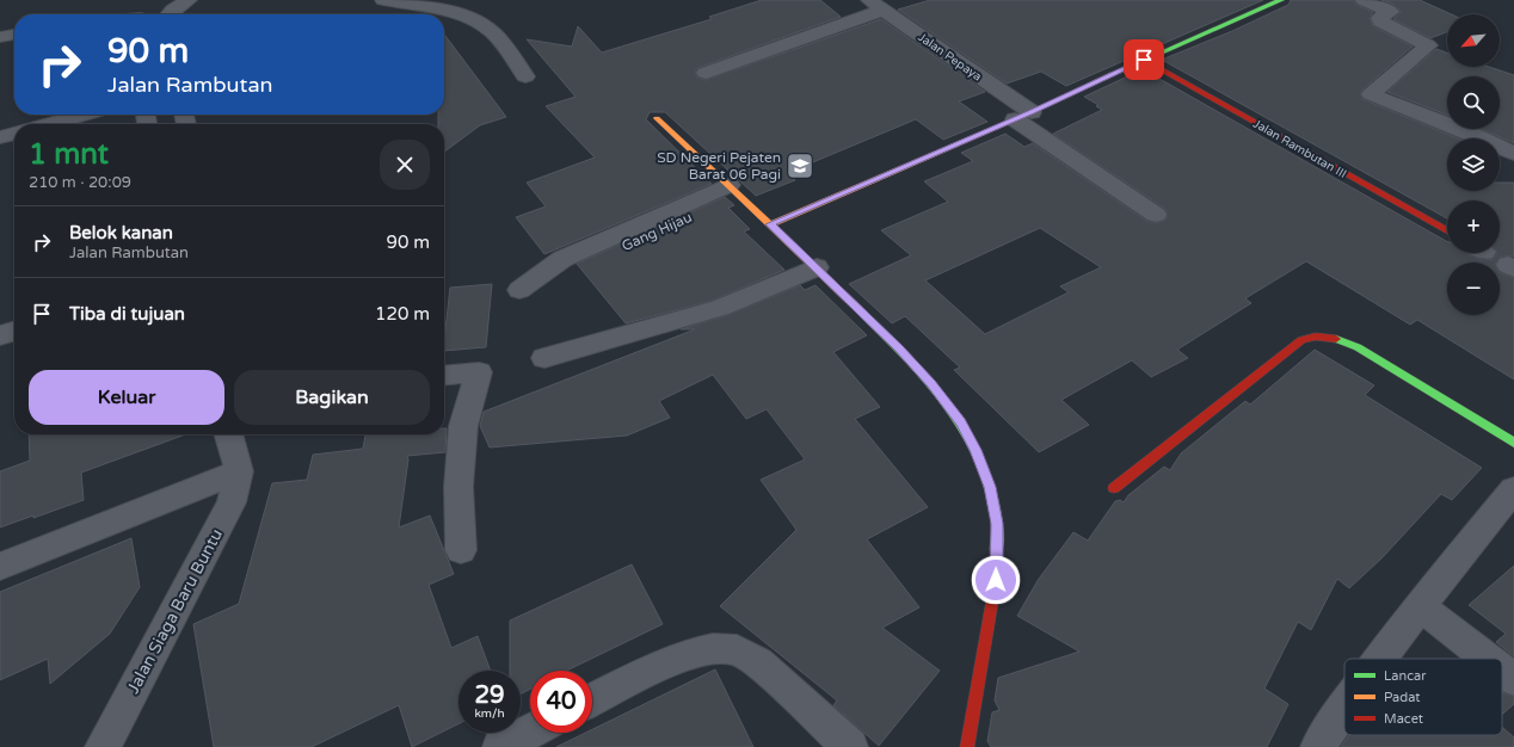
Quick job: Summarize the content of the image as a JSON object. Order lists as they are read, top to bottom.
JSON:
{
  "streets": {
    "street": [
      "Jalan Pepaya",
      "Jalan Rambutan III",
      "Gang Hijau",
      "Jalan Siaga Baru Buntu"
    ]
  },
  "places": {
    "school or university": ["SD Negeri Pejaten Barat 06 Pagi"]
  },
  "legend": ["Lancar", "Padat", "Macet"],
  "north": "bottom left",
  "page": {
    "map_buttons": ["+", "−"],
    "turn": ["90 m", "Jalan Rambutan"],
    "heading": ["1 mnt", "210 m · 20:09"],
    "list": [
      {
        "name": "Belok kanan",
        "note": "Jalan Rambutan",
        "value": "90 m"
      },
      {
        "name": "Tiba di tujuan",
        "value": "120 m"
      }
    ],
    "buttons": ["Keluar", "Bagikan"],
    "speed": "29 km/h",
    "limit": "40"
  }
}
